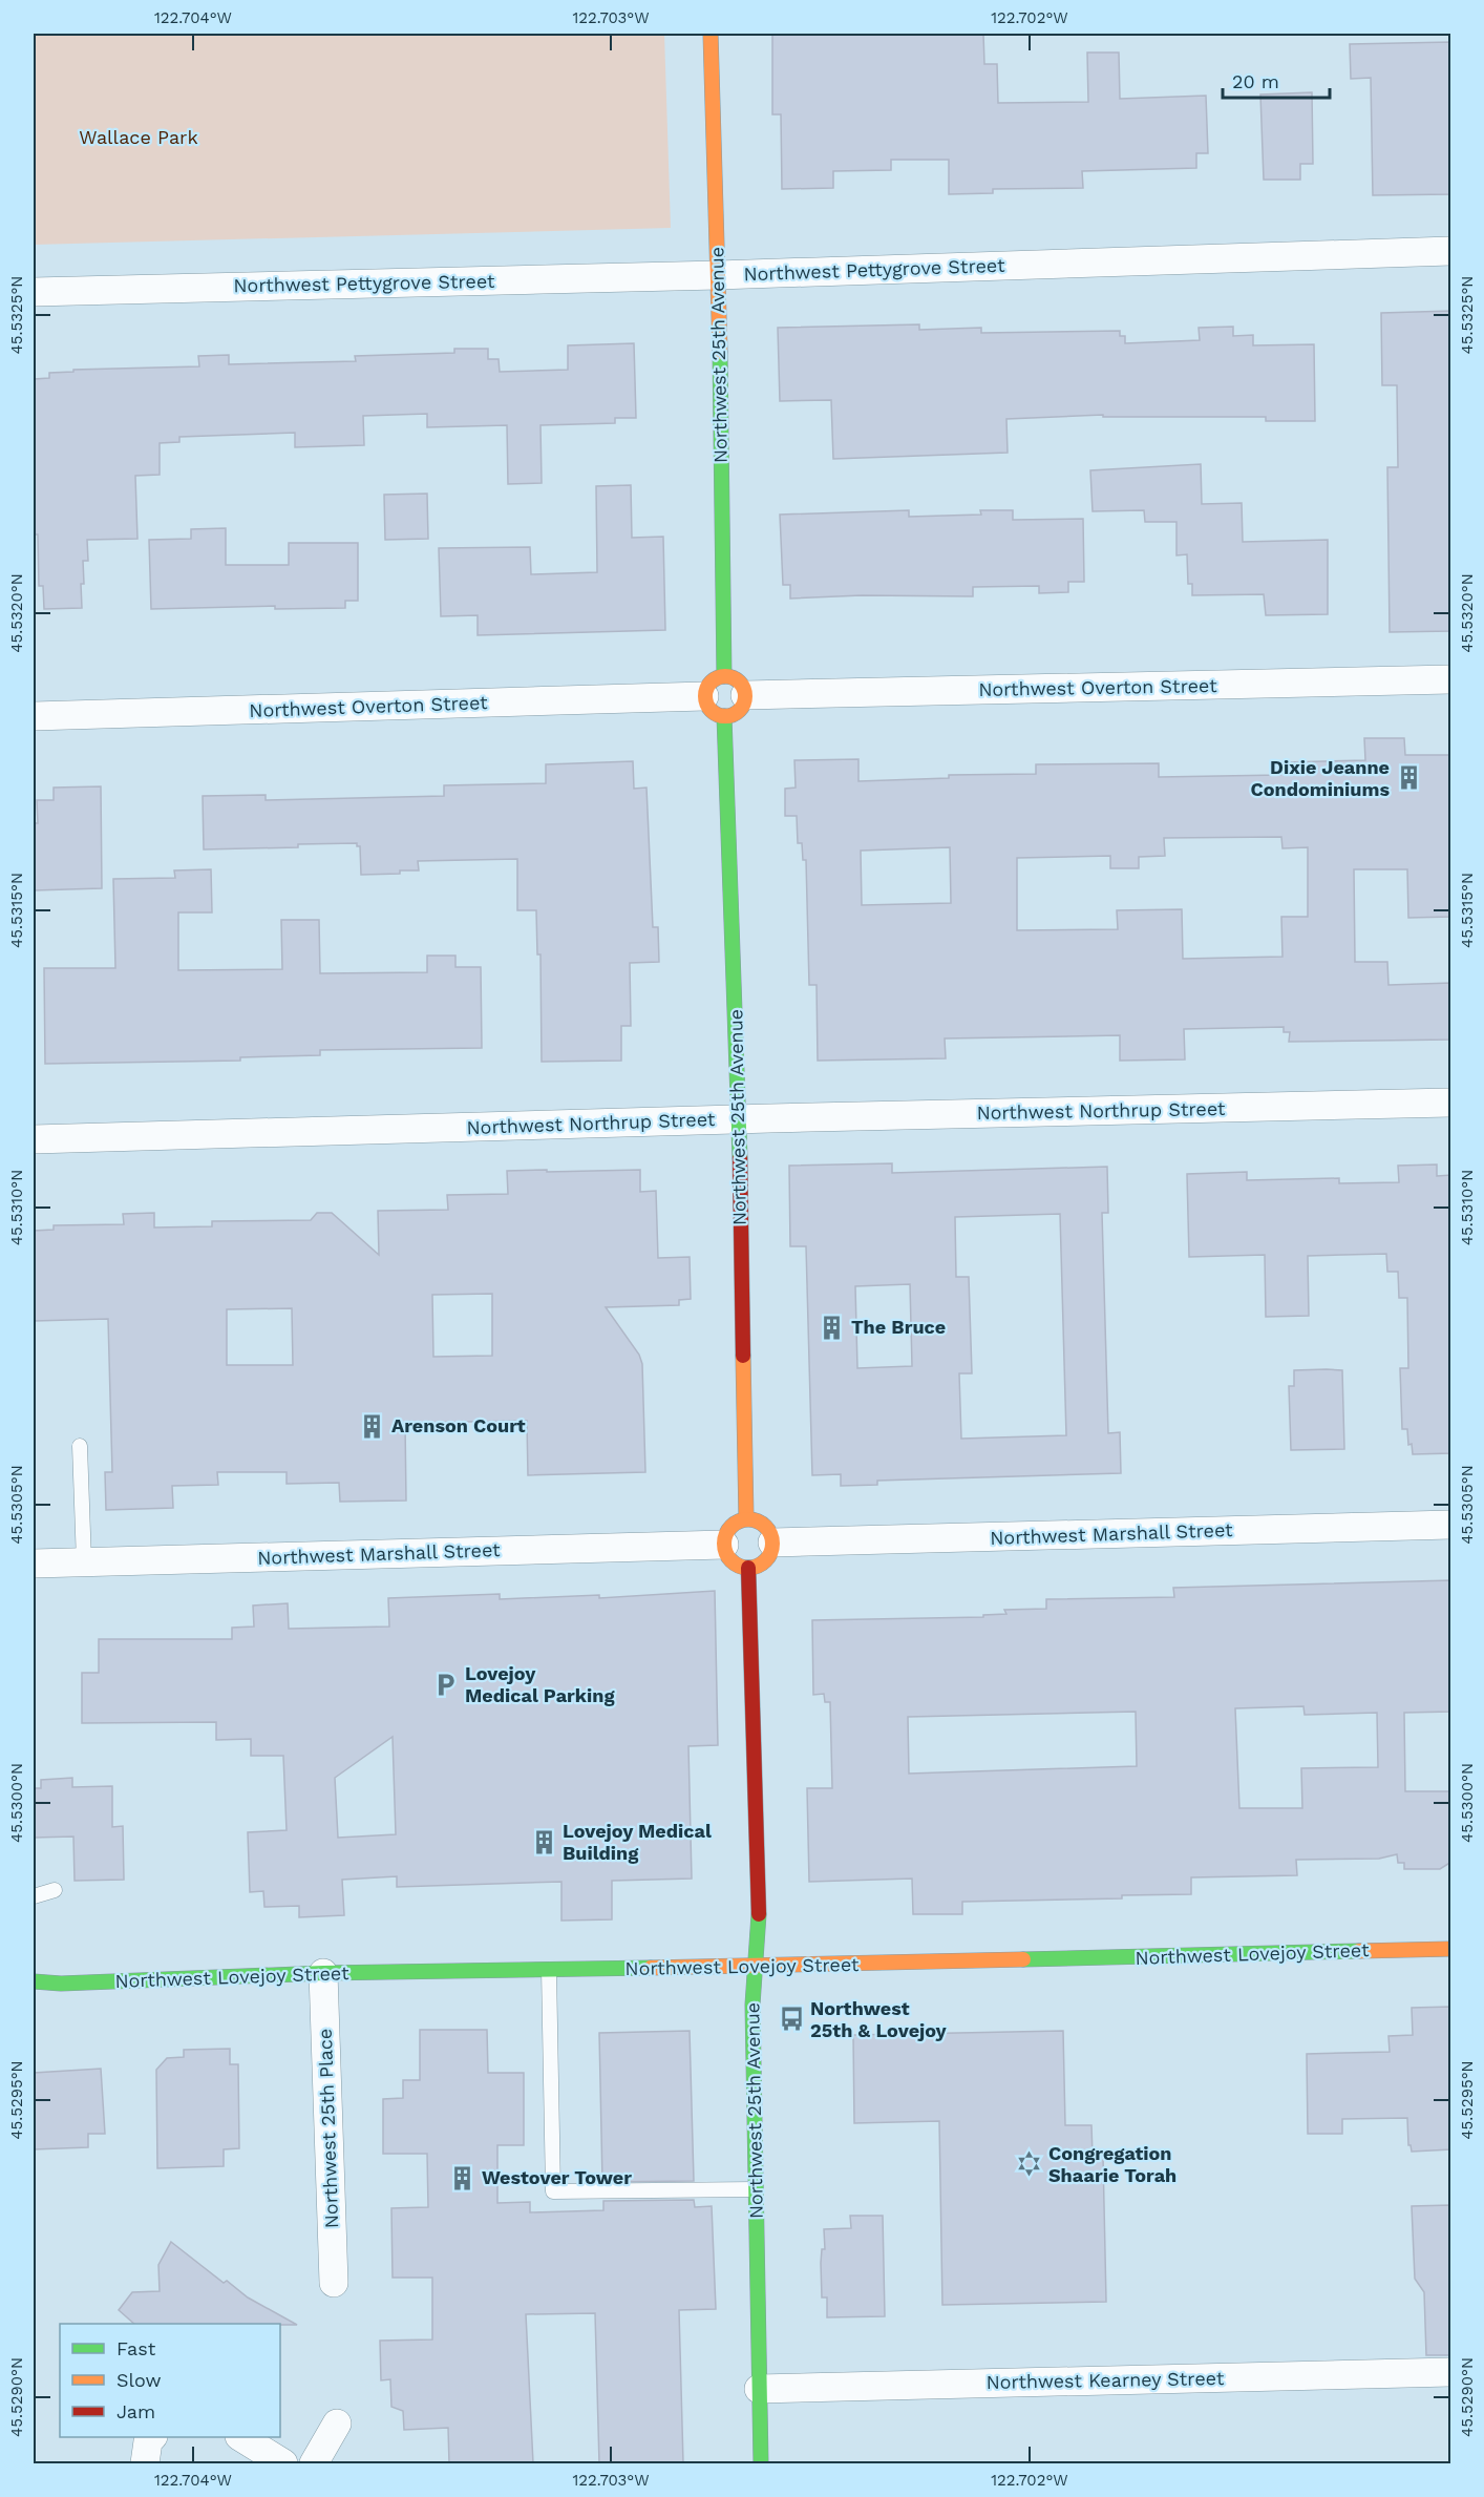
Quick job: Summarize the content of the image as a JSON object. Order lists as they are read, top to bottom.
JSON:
{
  "streets": {
    "street": [
      "Northwest Pettygrove Street",
      "Northwest 25th Avenue",
      "Northwest Overton Street",
      "Northwest Northrup Street",
      "Northwest Marshall Street",
      "Northwest Lovejoy Street",
      "Northwest 25th Place",
      "Northwest Kearney Street"
    ]
  },
  "crossings": [
    ["Northwest Pettygrove Street", "Northwest 25th Avenue"],
    ["Northwest 25th Avenue", "Northwest Overton Street"],
    ["Northwest 25th Avenue", "Northwest Northrup Street"],
    ["Northwest 25th Avenue", "Northwest Marshall Street"],
    ["Northwest 25th Avenue", "Northwest Lovejoy Street"],
    ["Northwest 25th Avenue", "Northwest Kearney Street"],
    ["Northwest Lovejoy Street", "Northwest 25th Place"]
  ],
  "parks": ["Wallace Park"],
  "places": {
    "building": [
      "Dixie Jeanne Condominiums",
      "The Bruce",
      "Arenson Court",
      "Lovejoy Medical Building",
      "Westover Tower"
    ],
    "parking": ["Lovejoy Medical Parking"],
    "bus stop": ["Northwest 25th & Lovejoy"],
    "synagogue": ["Congregation Shaarie Torah"]
  },
  "legend": ["Fast", "Slow", "Jam"],
  "scale_bar": "20 m",
  "coordinates": [
    "122.704°W",
    "122.703°W",
    "122.702°W",
    "45.5325°N",
    "45.5320°N",
    "45.5315°N",
    "45.5310°N",
    "45.5305°N",
    "45.5300°N",
    "45.5295°N",
    "45.5290°N"
  ]
}
